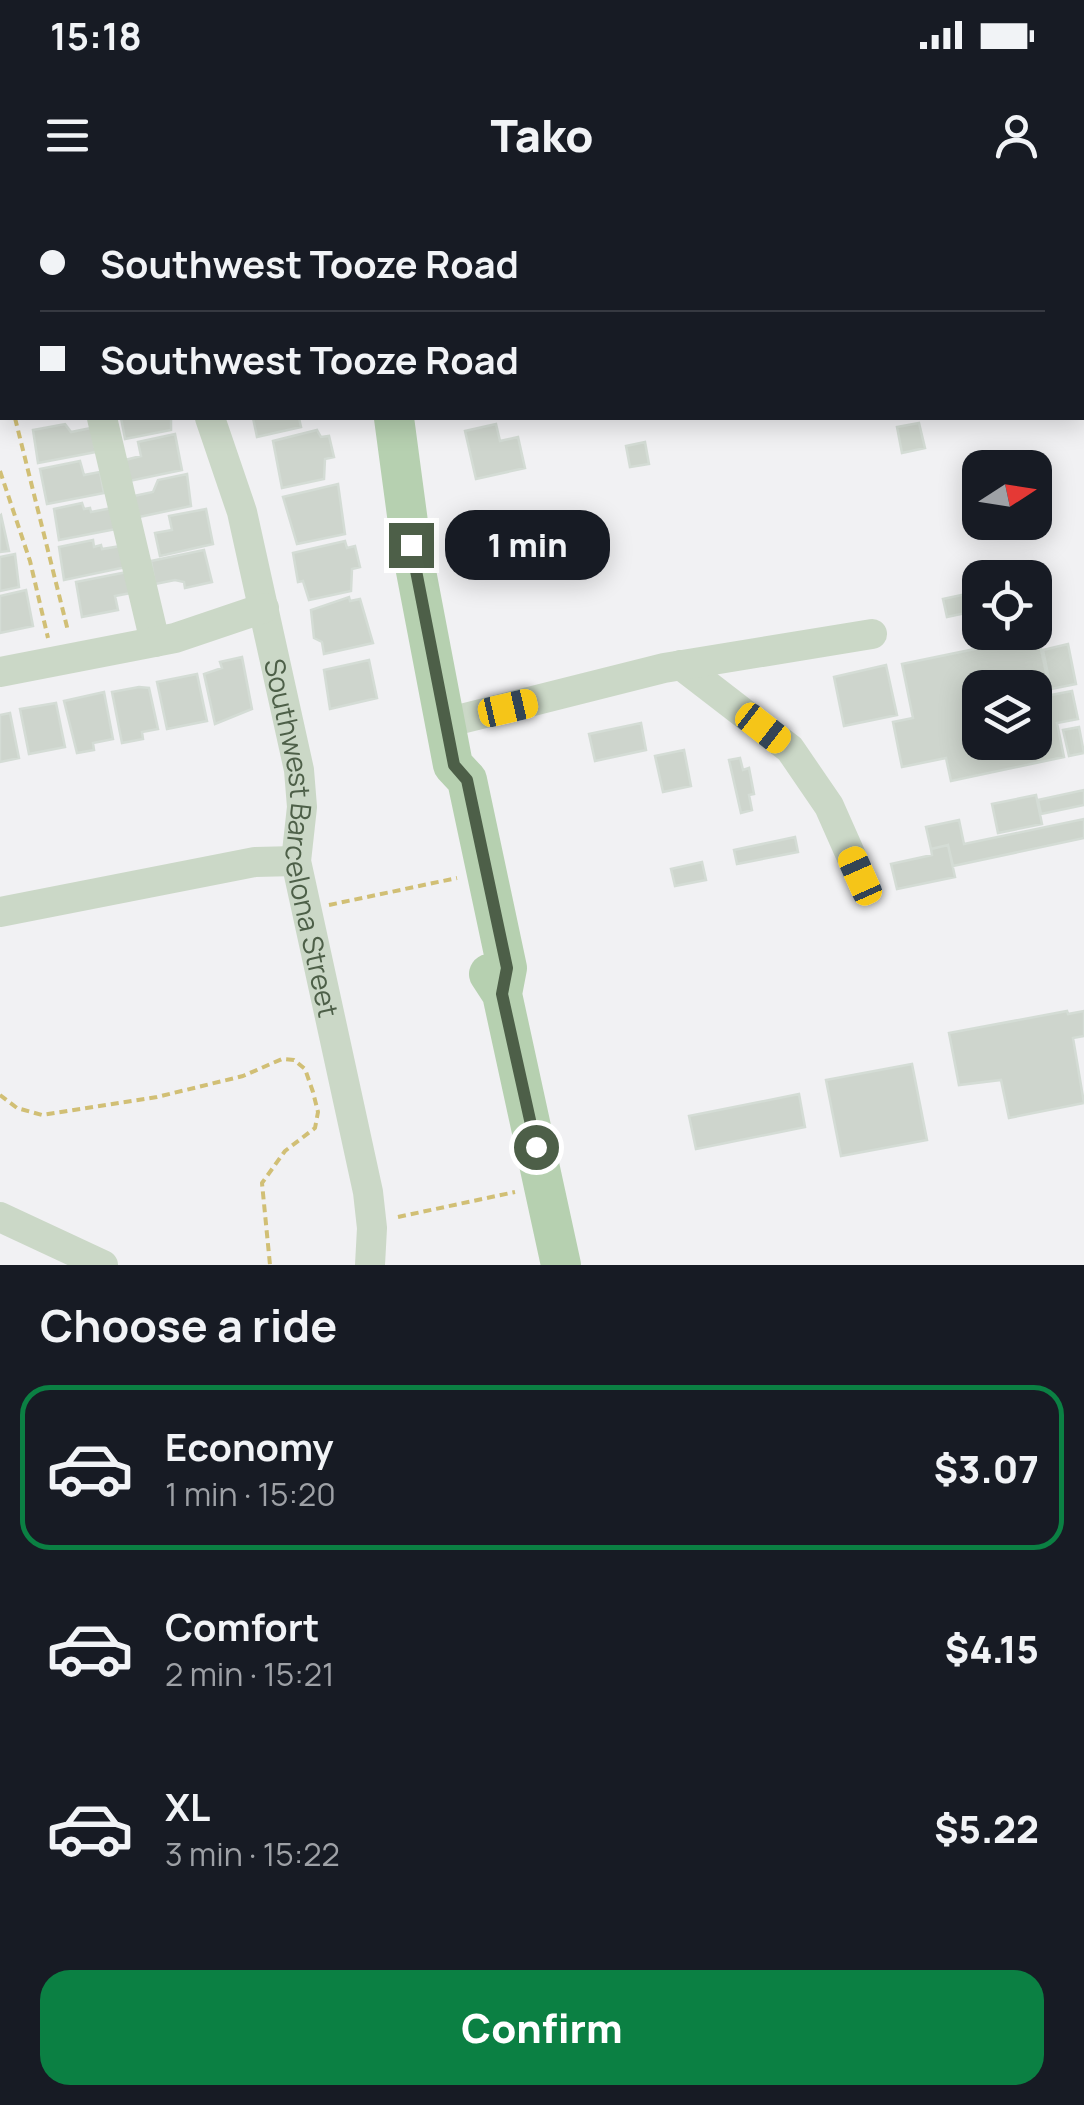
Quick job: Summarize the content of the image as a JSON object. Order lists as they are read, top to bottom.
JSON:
{
  "streets": {
    "street": ["Southwest Barcelona Street"]
  },
  "north": "right",
  "page": {
    "status": "15:18",
    "header": "Tako",
    "banner": ["Southwest Tooze Road", "Southwest Tooze Road"],
    "bubble": "1 min",
    "heading": "Choose a ride",
    "list": [
      {
        "name": "Economy",
        "note": "1 min · 15:20",
        "value": "$3.07"
      },
      {
        "name": "Comfort",
        "note": "2 min · 15:21",
        "value": "$4.15"
      },
      {
        "name": "XL",
        "note": "3 min · 15:22",
        "value": "$5.22"
      }
    ],
    "buttons": "Confirm"
  }
}
